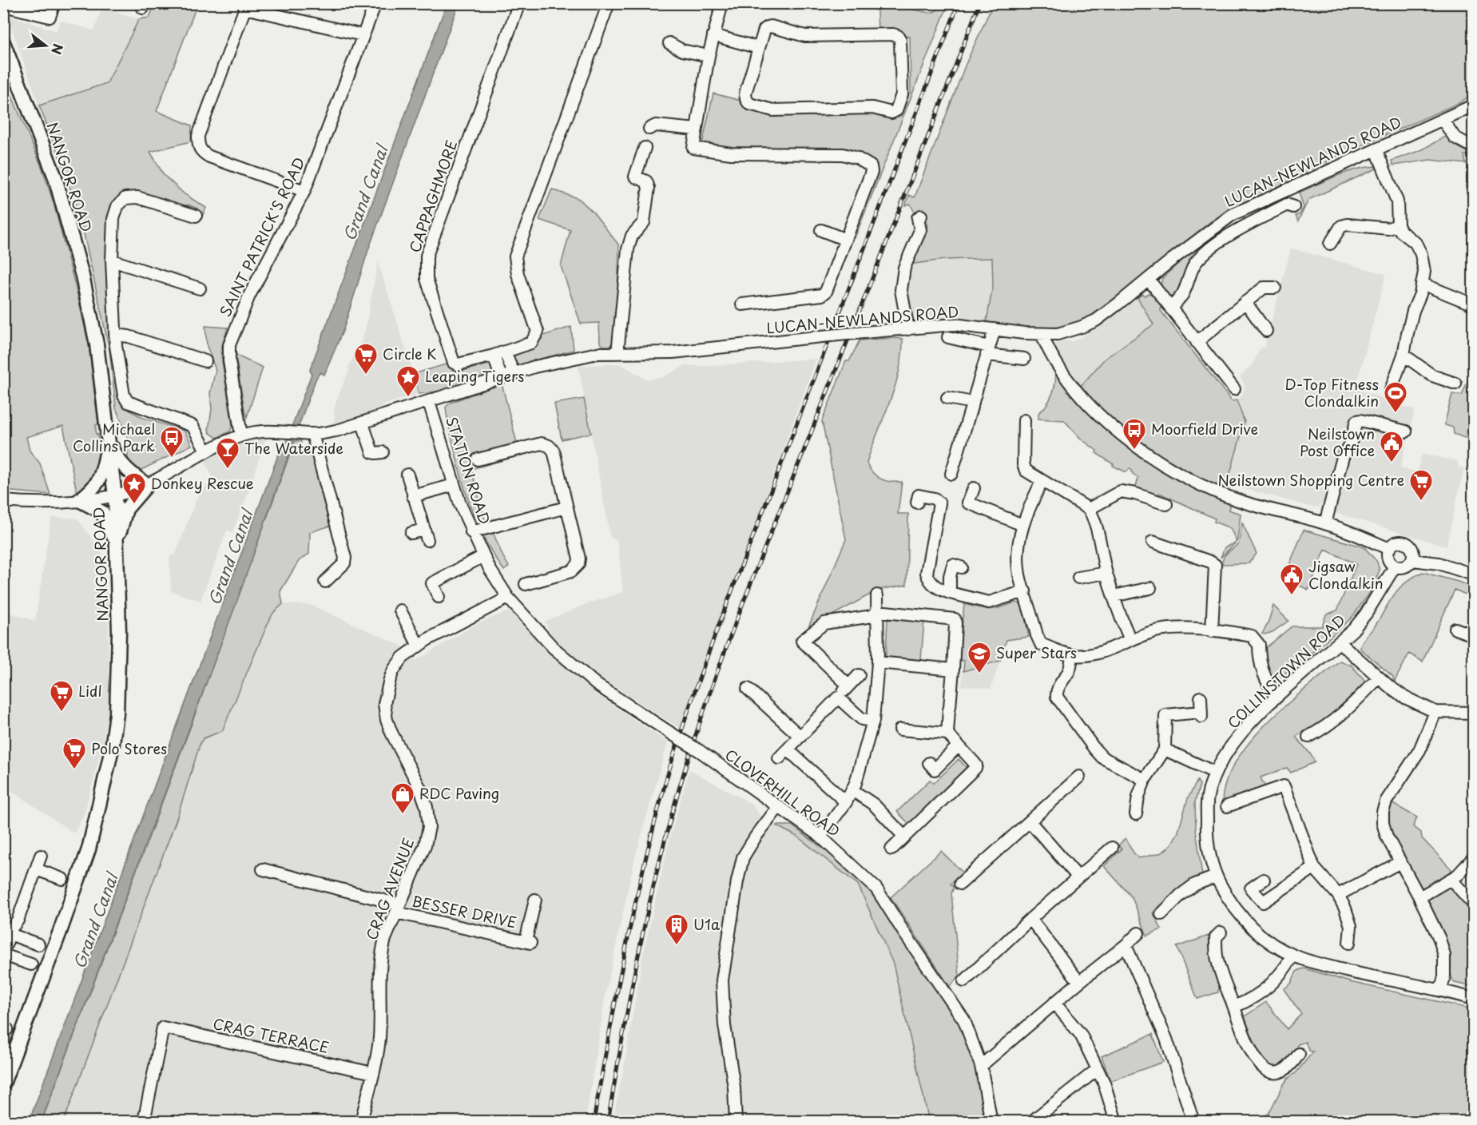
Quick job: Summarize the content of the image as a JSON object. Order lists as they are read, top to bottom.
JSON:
{
  "streets": {
    "main road": ["NANGOR ROAD"],
    "street": [
      "LUCAN-NEWLANDS ROAD",
      "CAPPAGHMORE",
      "SAINT PATRICK'S ROAD",
      "STATION ROAD",
      "COLLINSTOWN ROAD",
      "CLOVERHILL ROAD",
      "CRAG AVENUE",
      "BESSER DRIVE",
      "CRAG TERRACE"
    ]
  },
  "crossings": [
    ["LUCAN-NEWLANDS ROAD", "NANGOR ROAD"],
    ["LUCAN-NEWLANDS ROAD", "SAINT PATRICK'S ROAD"],
    ["LUCAN-NEWLANDS ROAD", "STATION ROAD"],
    ["STATION ROAD", "CLOVERHILL ROAD"],
    ["STATION ROAD", "CRAG AVENUE"],
    ["CLOVERHILL ROAD", "CRAG AVENUE"],
    ["CRAG AVENUE", "BESSER DRIVE"],
    ["CRAG AVENUE", "CRAG TERRACE"]
  ],
  "water": ["Grand Canal"],
  "places": {
    "supermarket": [
      "Circle K",
      "Neilstown Shopping Centre",
      "Lidl",
      "Polo Stores"
    ],
    "place": ["Leaping Tigers", "Donkey Rescue"],
    "sports": ["D-Top Fitness Clondalkin"],
    "bus stop": ["Moorfield Drive", "Michael Collins Park"],
    "public building": ["Neilstown Post Office", "Jigsaw Clondalkin"],
    "bar": ["The Waterside"],
    "school or university": ["Super Stars"],
    "shop": ["RDC Paving"],
    "building": ["U1a"]
  },
  "north": "right"
}
